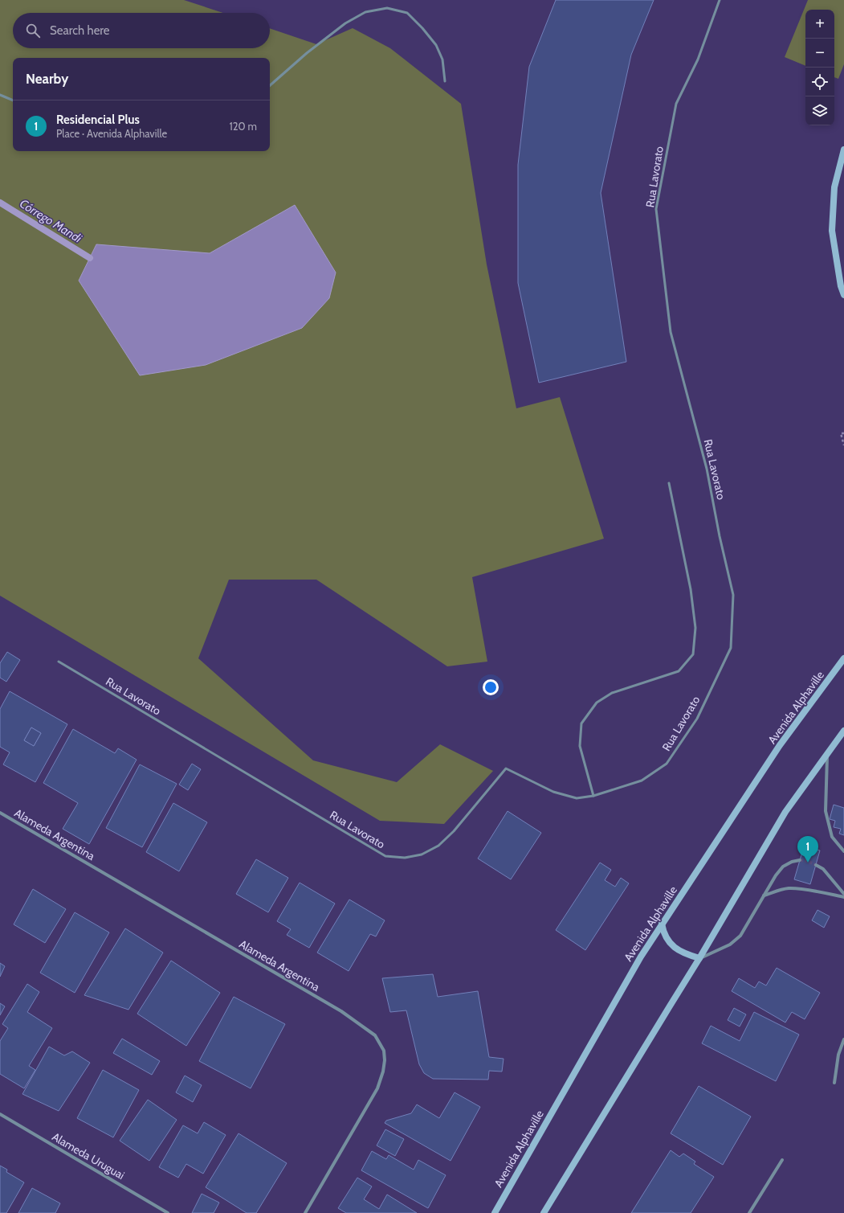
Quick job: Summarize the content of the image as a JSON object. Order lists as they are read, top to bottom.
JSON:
{
  "streets": {
    "main road": ["Avenida Alphaville"],
    "street": ["Alameda Argentina", "Alameda Uruguai"],
    "lane": ["Rua Lavorato"]
  },
  "water": ["Córrego Mandi"],
  "page": {
    "map_buttons": ["+", "−"],
    "search": "Search here",
    "heading": "Nearby",
    "list": [
      {
        "mark": "1",
        "name": "Residencial Plus",
        "note": "Place · Avenida Alphaville",
        "value": "120 m"
      }
    ],
    "pins": "1"
  }
}
